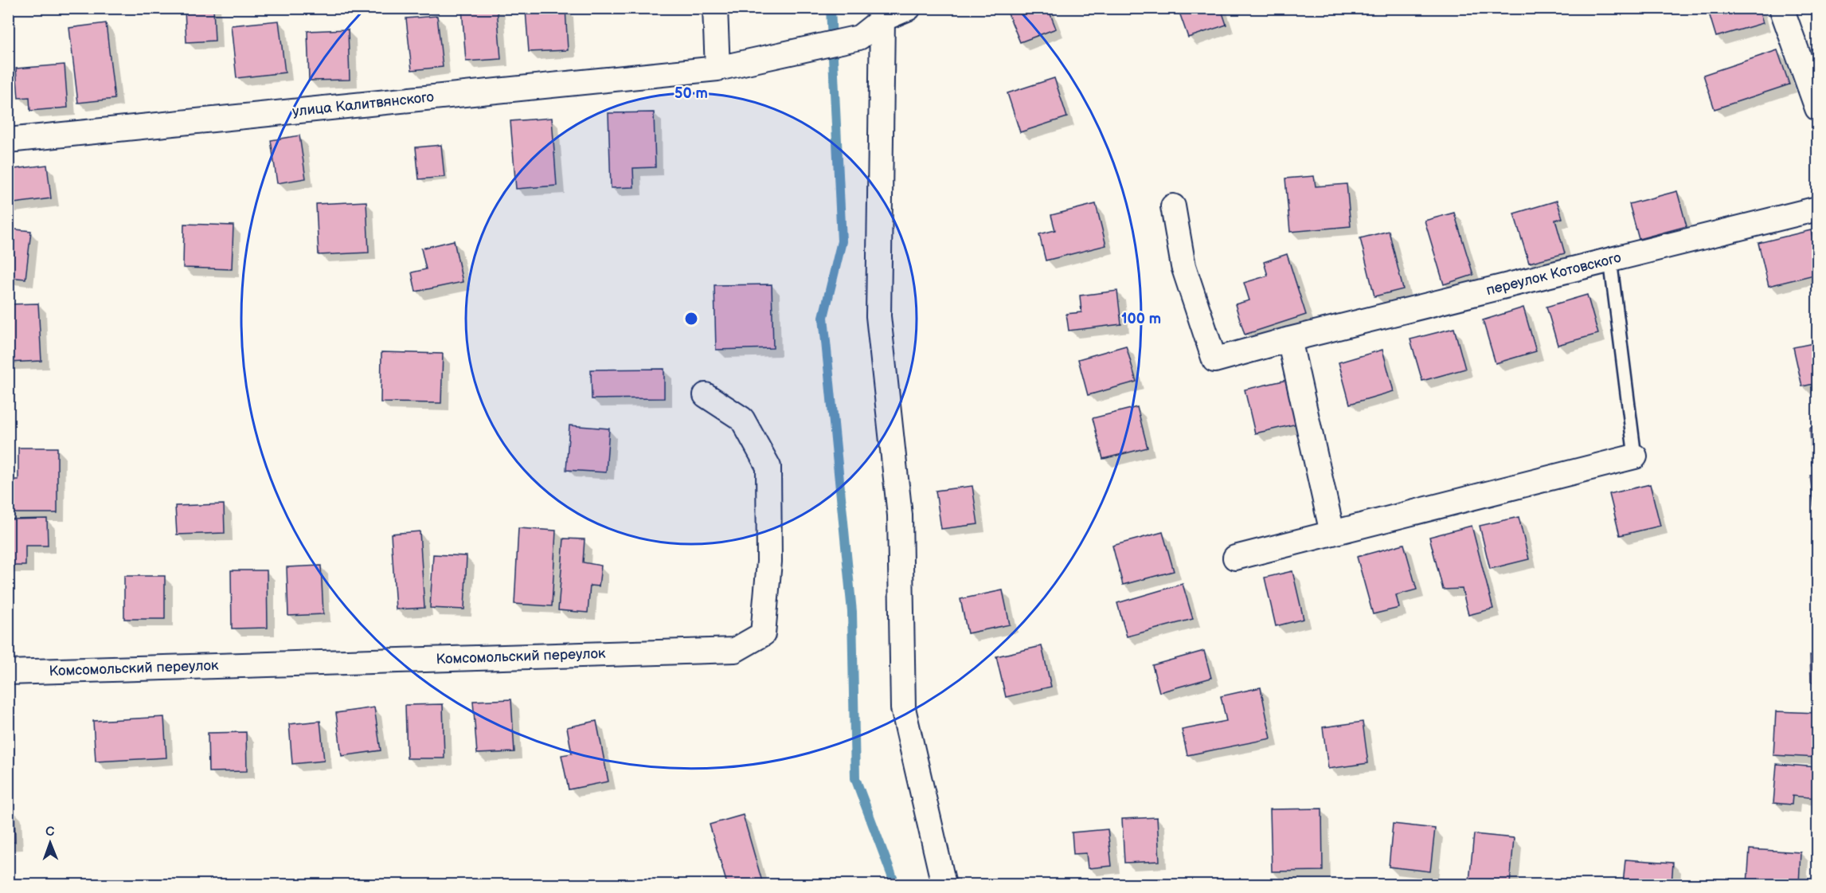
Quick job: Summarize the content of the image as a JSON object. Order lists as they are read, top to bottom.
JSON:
{
  "streets": {
    "street": ["улица Калитвянского", "переулок Котовского", "Комсомольский переулок"]
  },
  "north": "top",
  "rings": ["50 m", "100 m"]
}
